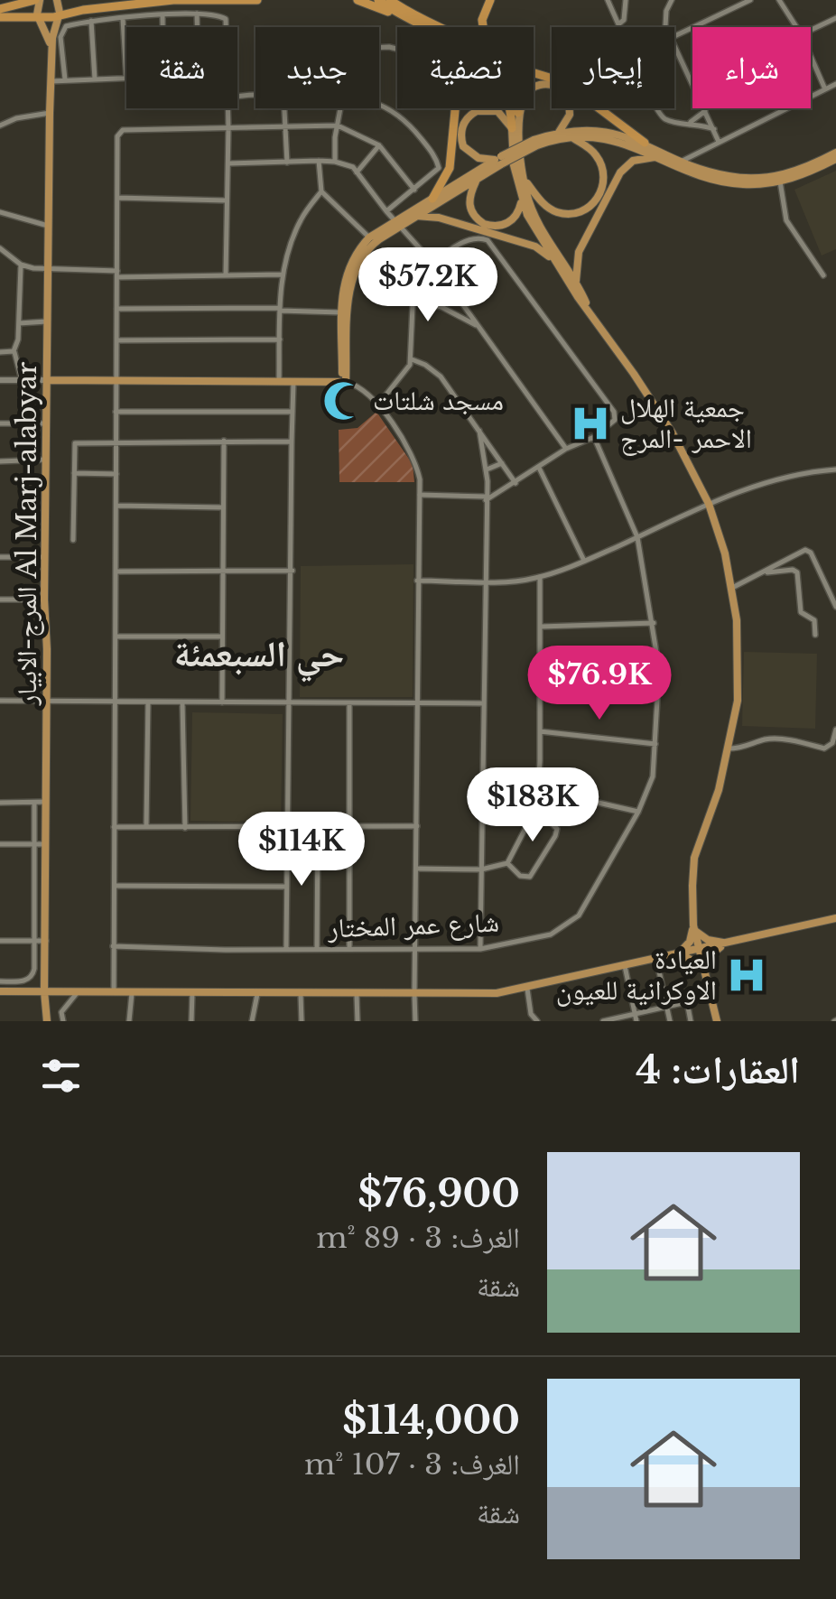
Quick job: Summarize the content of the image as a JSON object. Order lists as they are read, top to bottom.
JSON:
{
  "streets": {
    "main road": ["المرج-الابيار Al Marj-alabyar"],
    "street": ["شارع عمر المختار"]
  },
  "districts": ["حي السبعمئة"],
  "places": {
    "mosque": ["مسجد شلتات"],
    "hospital": ["جمعية الهلال الاحمر -المرج", "العيادة الاوكرانية للعيون"]
  },
  "page": {
    "chip": [
      "شراء",
      "إيجار",
      "تصفية",
      "جديد",
      "شقة"
    ],
    "price": [
      "$57.2K",
      "$76.9K",
      "$183K",
      "$114K"
    ],
    "heading": "العقارات: 4",
    "list": [
      {
        "name": "$76,900",
        "note": "الغرف: 3 · 89 m² · شقة"
      },
      {
        "name": "$114,000",
        "note": "الغرف: 3 · 107 m² · شقة"
      }
    ]
  }
}
